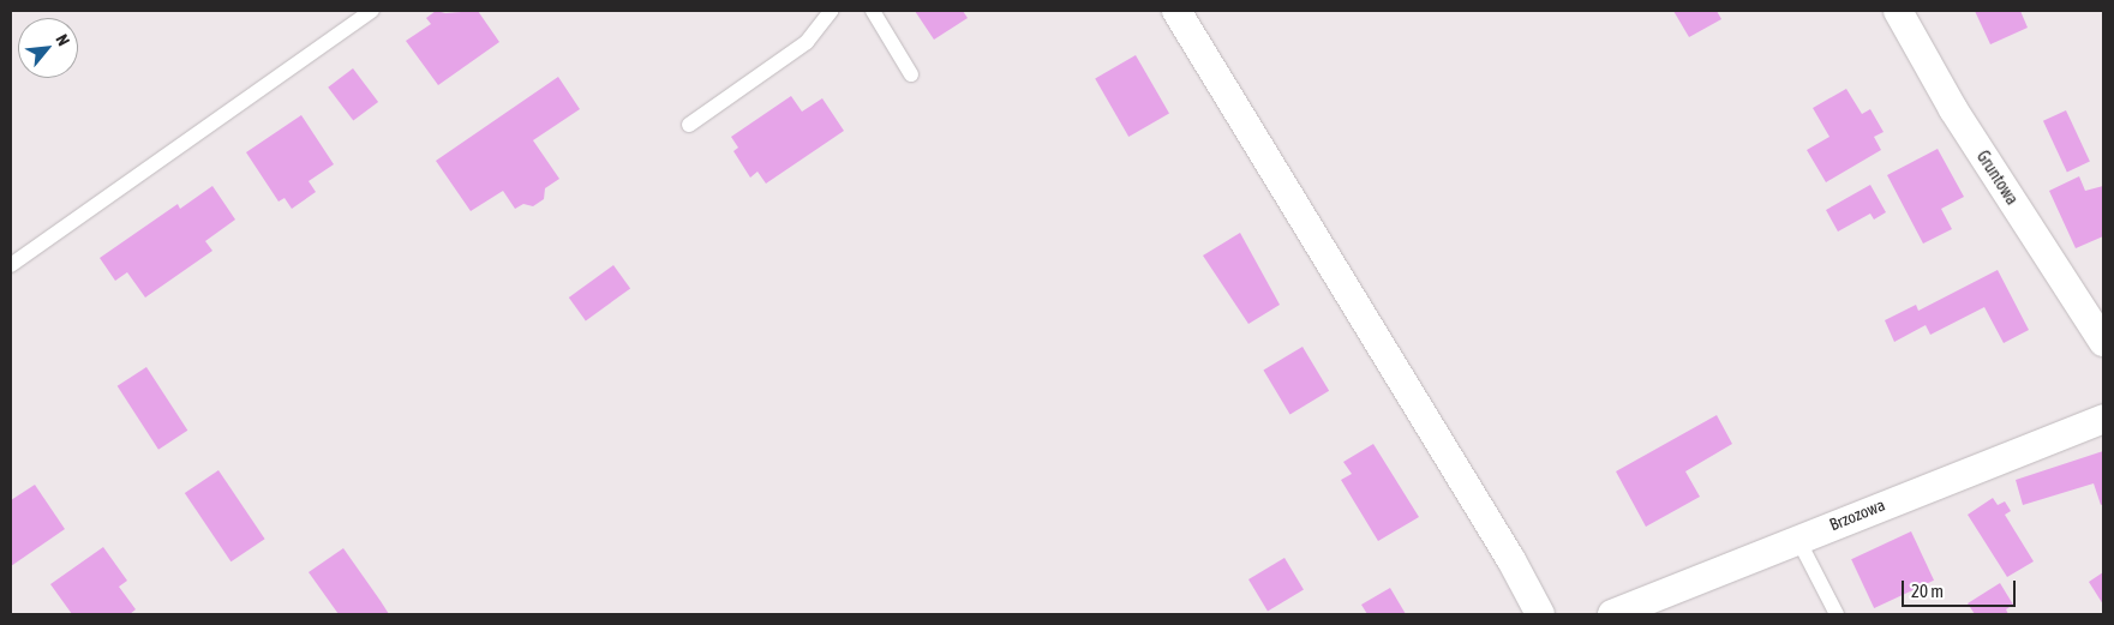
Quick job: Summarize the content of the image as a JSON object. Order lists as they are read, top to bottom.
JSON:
{
  "streets": {
    "street": ["Gruntowa", "Brzozowa"]
  },
  "scale_bar": "20 m",
  "north": "top right"
}
